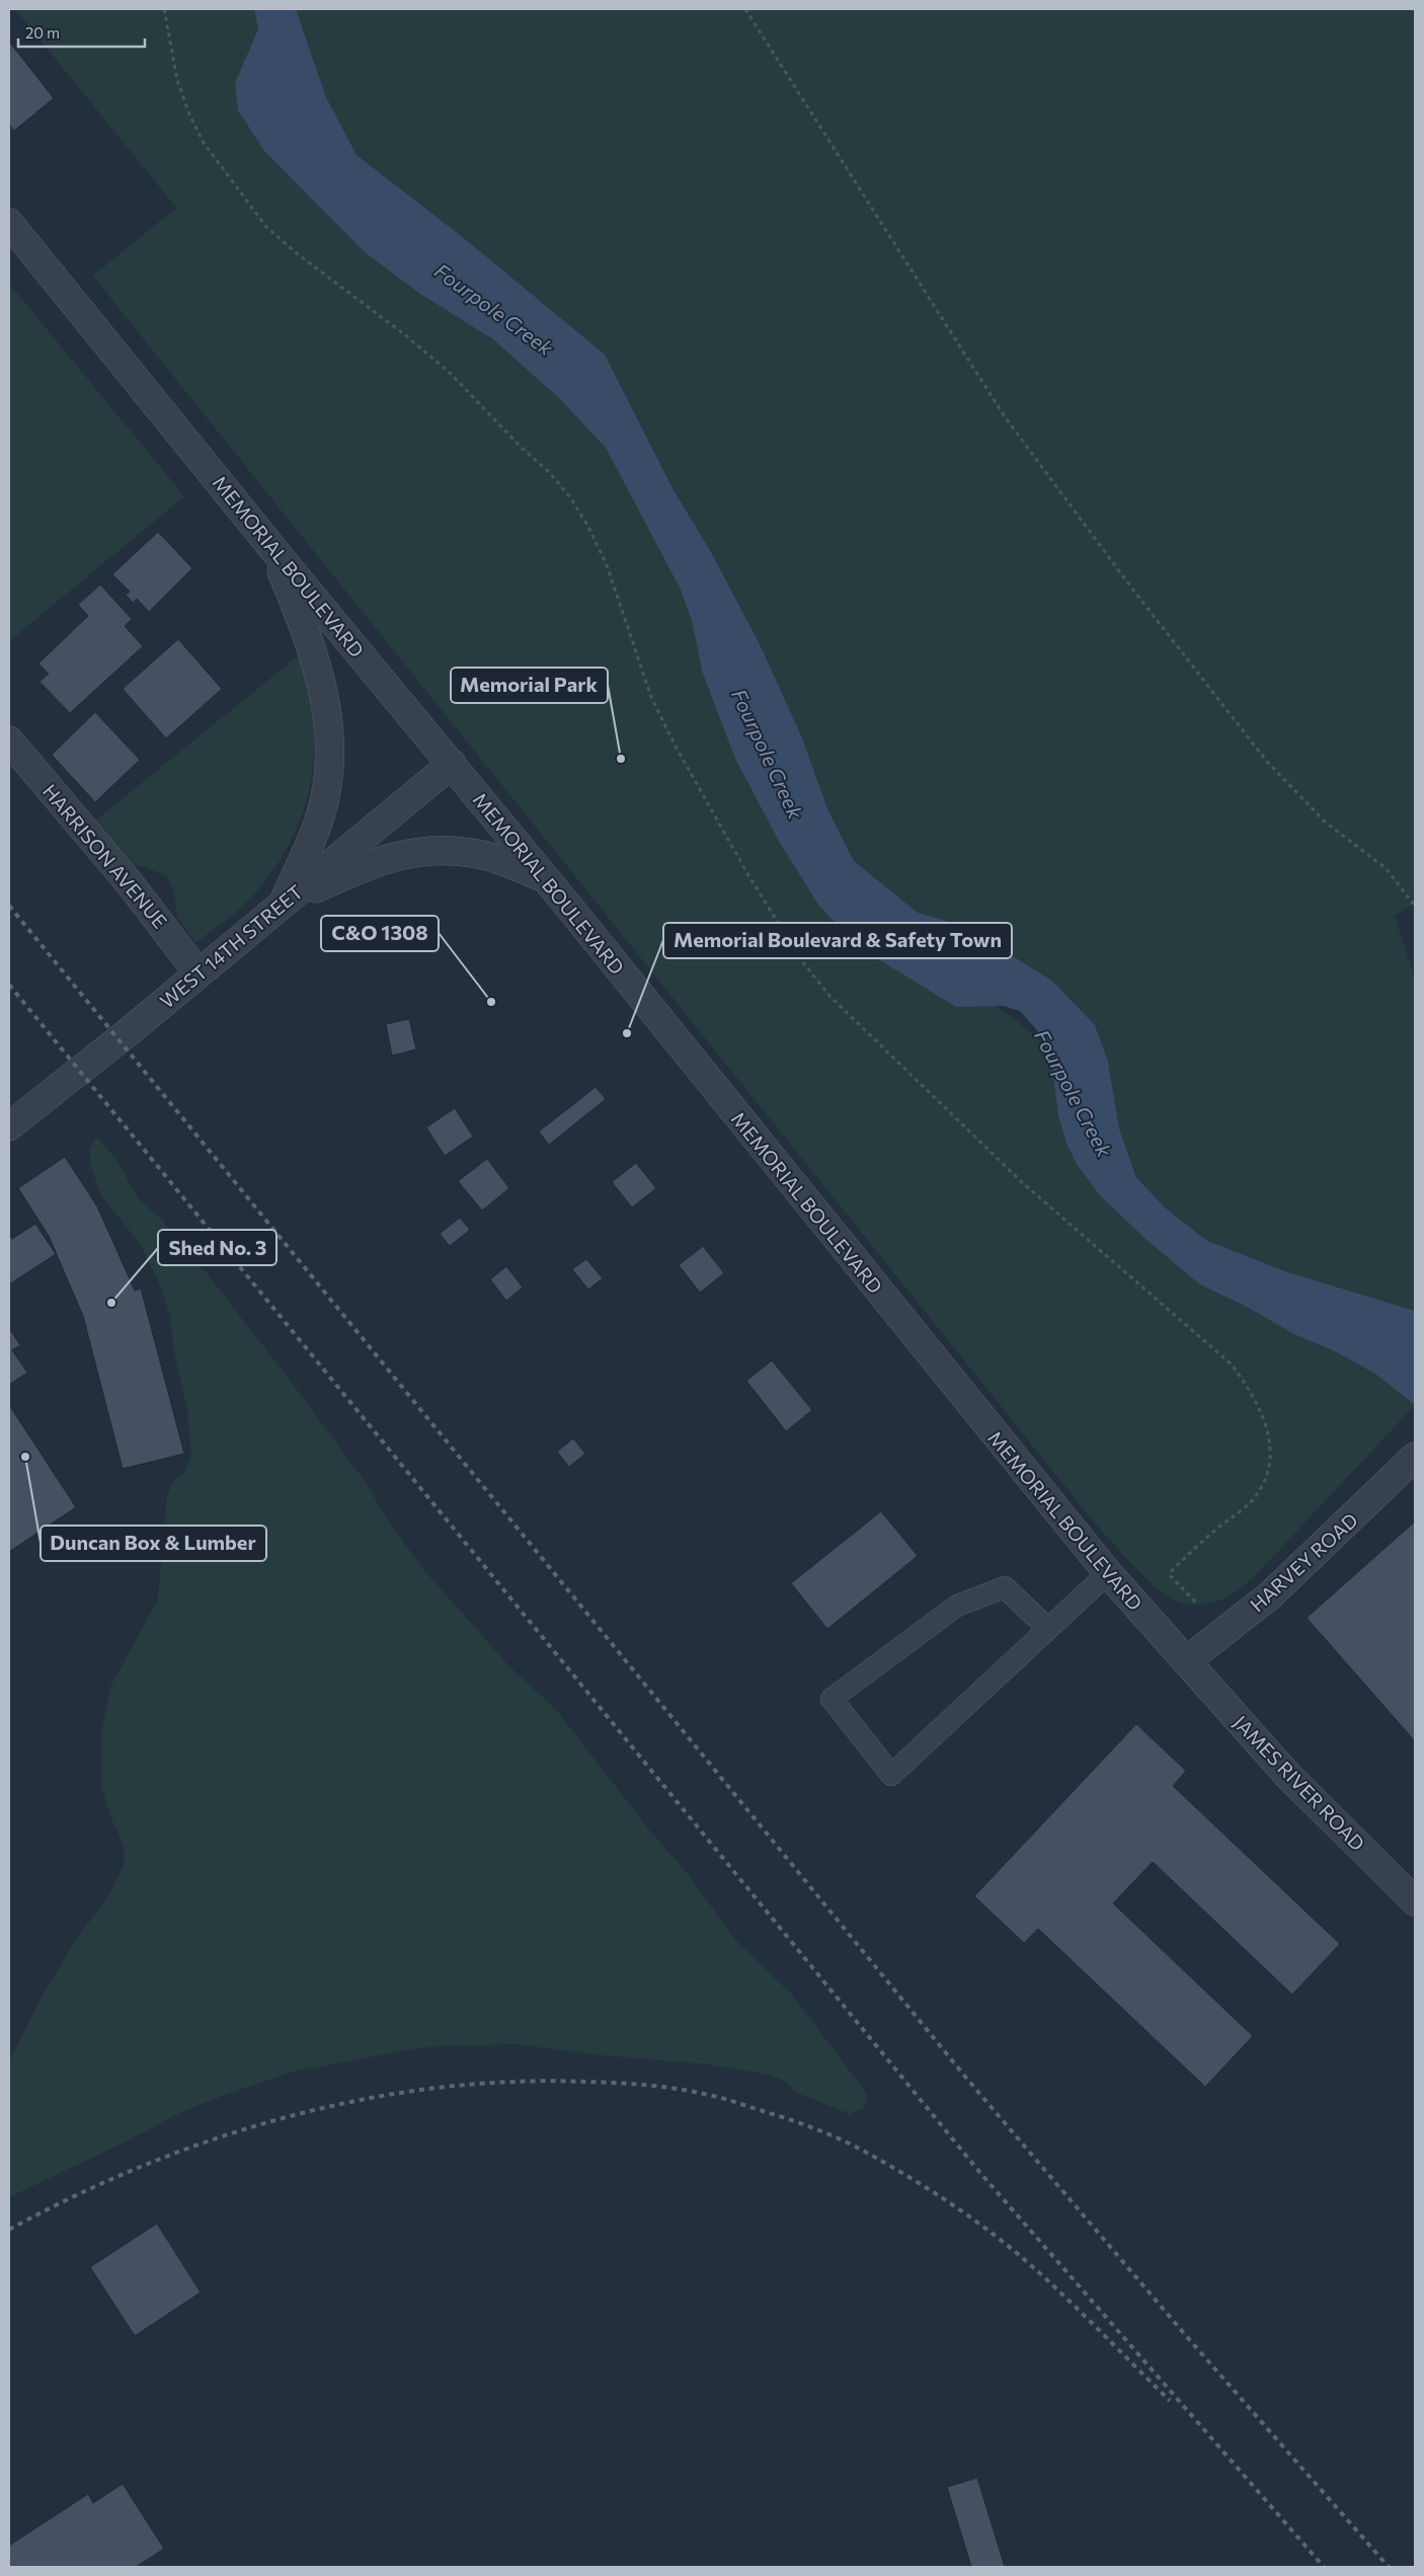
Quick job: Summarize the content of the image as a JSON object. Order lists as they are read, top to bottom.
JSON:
{
  "streets": {
    "street": [
      "MEMORIAL BOULEVARD",
      "HARRISON AVENUE",
      "WEST 14TH STREET",
      "HARVEY ROAD",
      "JAMES RIVER ROAD"
    ]
  },
  "crossings": [
    ["MEMORIAL BOULEVARD", "WEST 14TH STREET"],
    ["MEMORIAL BOULEVARD", "HARVEY ROAD"],
    ["MEMORIAL BOULEVARD", "JAMES RIVER ROAD"],
    ["HARRISON AVENUE", "WEST 14TH STREET"],
    ["HARVEY ROAD", "JAMES RIVER ROAD"]
  ],
  "water": ["Fourpole Creek"],
  "places": [
    "Memorial Park",
    "C&O 1308",
    "Memorial Boulevard & Safety Town",
    "Shed No. 3",
    "Duncan Box & Lumber"
  ],
  "scale_bar": "20 m"
}
